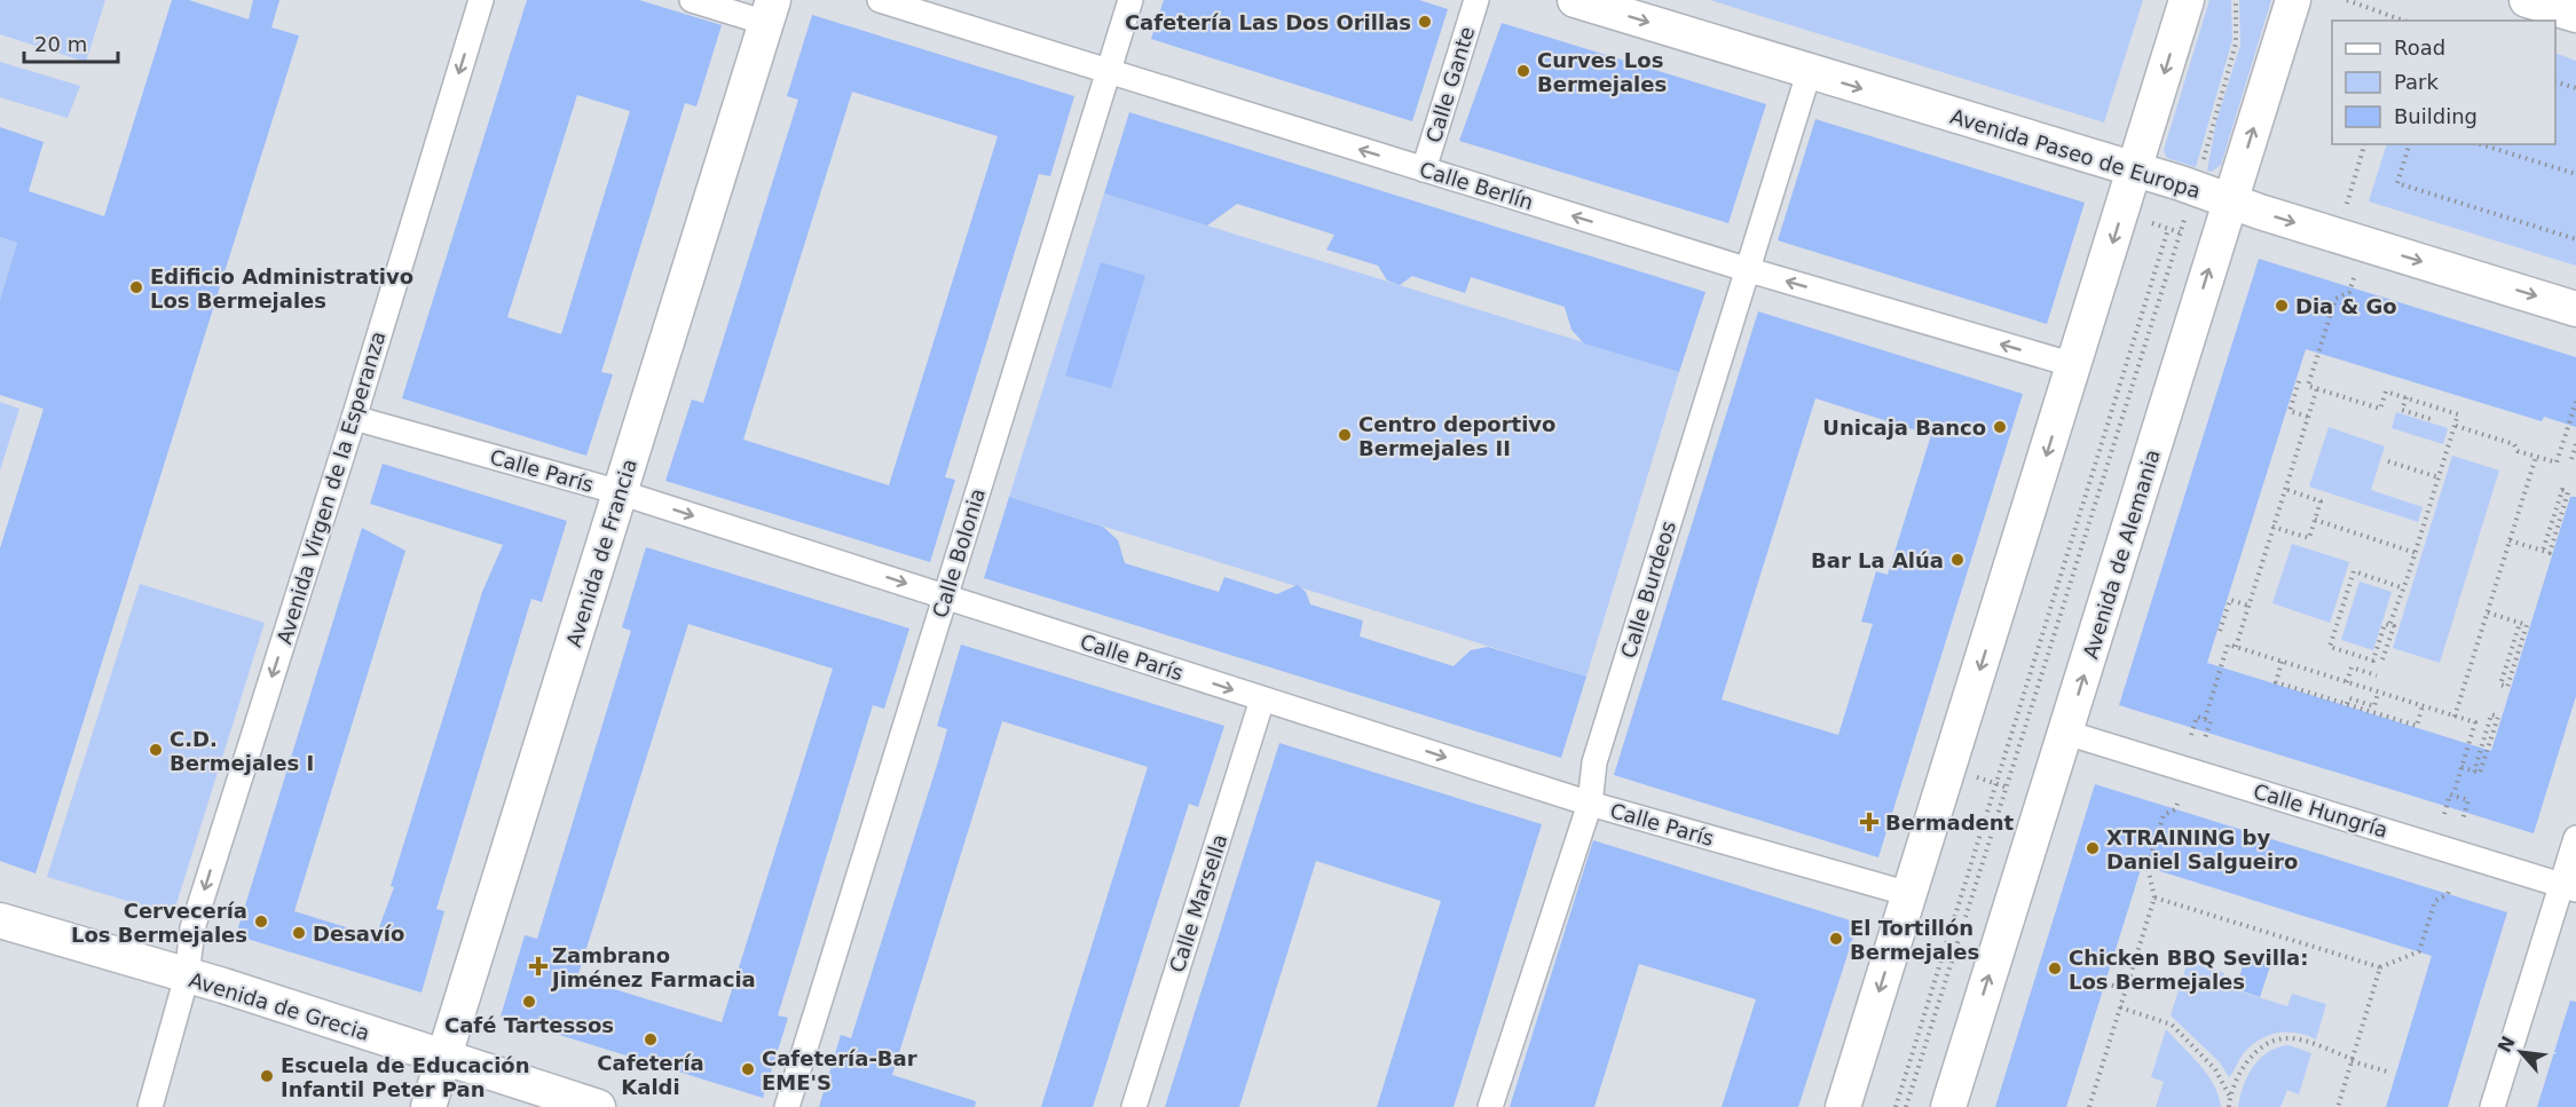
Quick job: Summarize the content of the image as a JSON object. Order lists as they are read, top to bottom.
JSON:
{
  "streets": {
    "main road": [
      "Avenida Paseo de Europa",
      "Avenida de Francia",
      "Avenida de Alemania",
      "Avenida de Grecia"
    ],
    "street": [
      "Calle Gante",
      "Calle Berlín",
      "Calle París",
      "Avenida Virgen de la Esperanza",
      "Calle Bolonia",
      "Calle Burdeos",
      "Calle Hungría",
      "Calle Marsella"
    ]
  },
  "crossings": [
    ["Calle Gante", "Calle Berlín"],
    ["Avenida Paseo de Europa", "Avenida de Alemania"],
    ["Avenida Paseo de Europa", "Calle Burdeos"],
    ["Calle Berlín", "Calle Bolonia"],
    ["Calle Berlín", "Calle Burdeos"],
    ["Calle París", "Avenida Virgen de la Esperanza"],
    ["Calle París", "Avenida de Francia"],
    ["Calle París", "Calle Bolonia"],
    ["Calle París", "Calle Burdeos"],
    ["Calle París", "Calle Marsella"],
    ["Avenida Virgen de la Esperanza", "Avenida de Grecia"],
    ["Avenida de Francia", "Avenida de Grecia"],
    ["Avenida de Alemania", "Calle Hungría"]
  ],
  "one_way": [
    "Avenida Paseo de Europa",
    "Calle Berlín",
    "Calle París",
    "Avenida Virgen de la Esperanza"
  ],
  "places": {
    "other": [
      "Cafetería Las Dos Orillas",
      "Curves Los Bermejales",
      "Edificio Administrativo Los Bermejales",
      "Dia & Go",
      "Unicaja Banco",
      "Centro deportivo Bermejales II",
      "Bar La Alúa",
      "C.D. Bermejales I",
      "XTRAINING by Daniel Salgueiro",
      "Cervecería Los Bermejales",
      "Desavío",
      "El Tortillón Bermejales",
      "Chicken BBQ Sevilla: Los Bermejales",
      "Café Tartessos",
      "Cafetería Kaldi",
      "Cafetería-Bar EME'S",
      "Escuela de Educación Infantil Peter Pan"
    ],
    "health": ["Bermadent", "Zambrano Jiménez Farmacia"]
  },
  "legend": ["Road", "Park", "Building"],
  "scale_bar": "20 m",
  "north": "top left"
}
